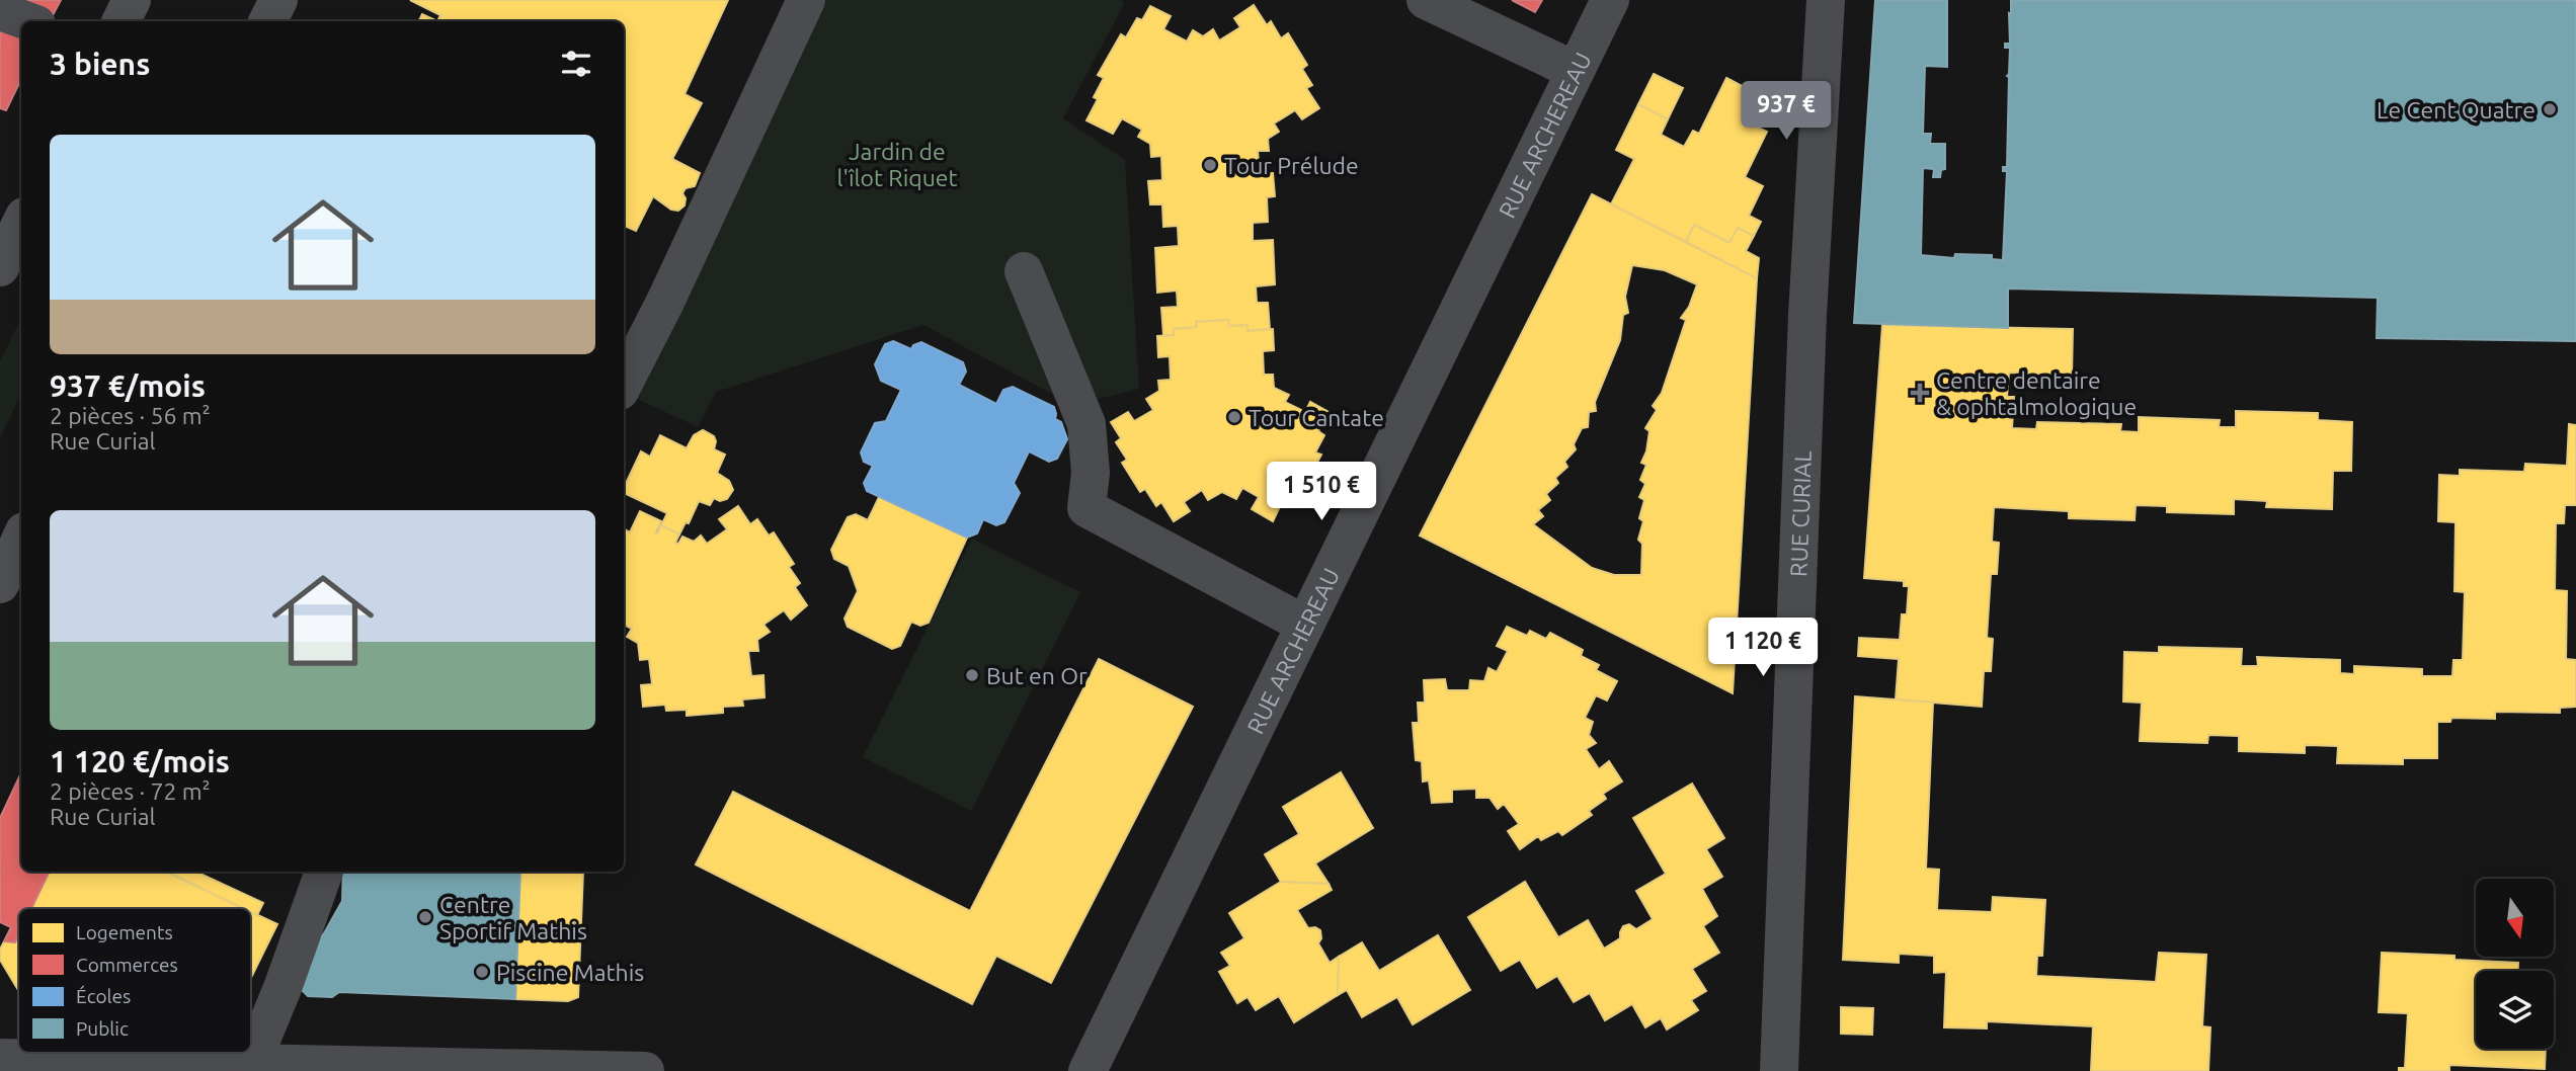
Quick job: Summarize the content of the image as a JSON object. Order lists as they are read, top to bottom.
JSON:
{
  "streets": {
    "street": ["RUE ARCHEREAU", "RUE CURIAL"]
  },
  "parks": ["Jardin de l'îlot Riquet"],
  "places": {
    "other": [
      "Le Cent Quatre",
      "Tour Prélude",
      "Tour Cantate",
      "But en Or",
      "Centre Sportif Mathis",
      "Piscine Mathis"
    ],
    "health": ["Centre dentaire & ophtalmologique"]
  },
  "legend": [
    "Logements",
    "Commerces",
    "Écoles",
    "Public"
  ],
  "north": "bottom",
  "page": {
    "heading": "3 biens",
    "price": ["937 €", "1 510 €", "1 120 €"],
    "list": [
      {
        "name": "937 €/mois",
        "note": "2 pièces · 56 m² · Rue Curial"
      },
      {
        "name": "1 120 €/mois",
        "note": "2 pièces · 72 m² · Rue Curial"
      }
    ]
  }
}
